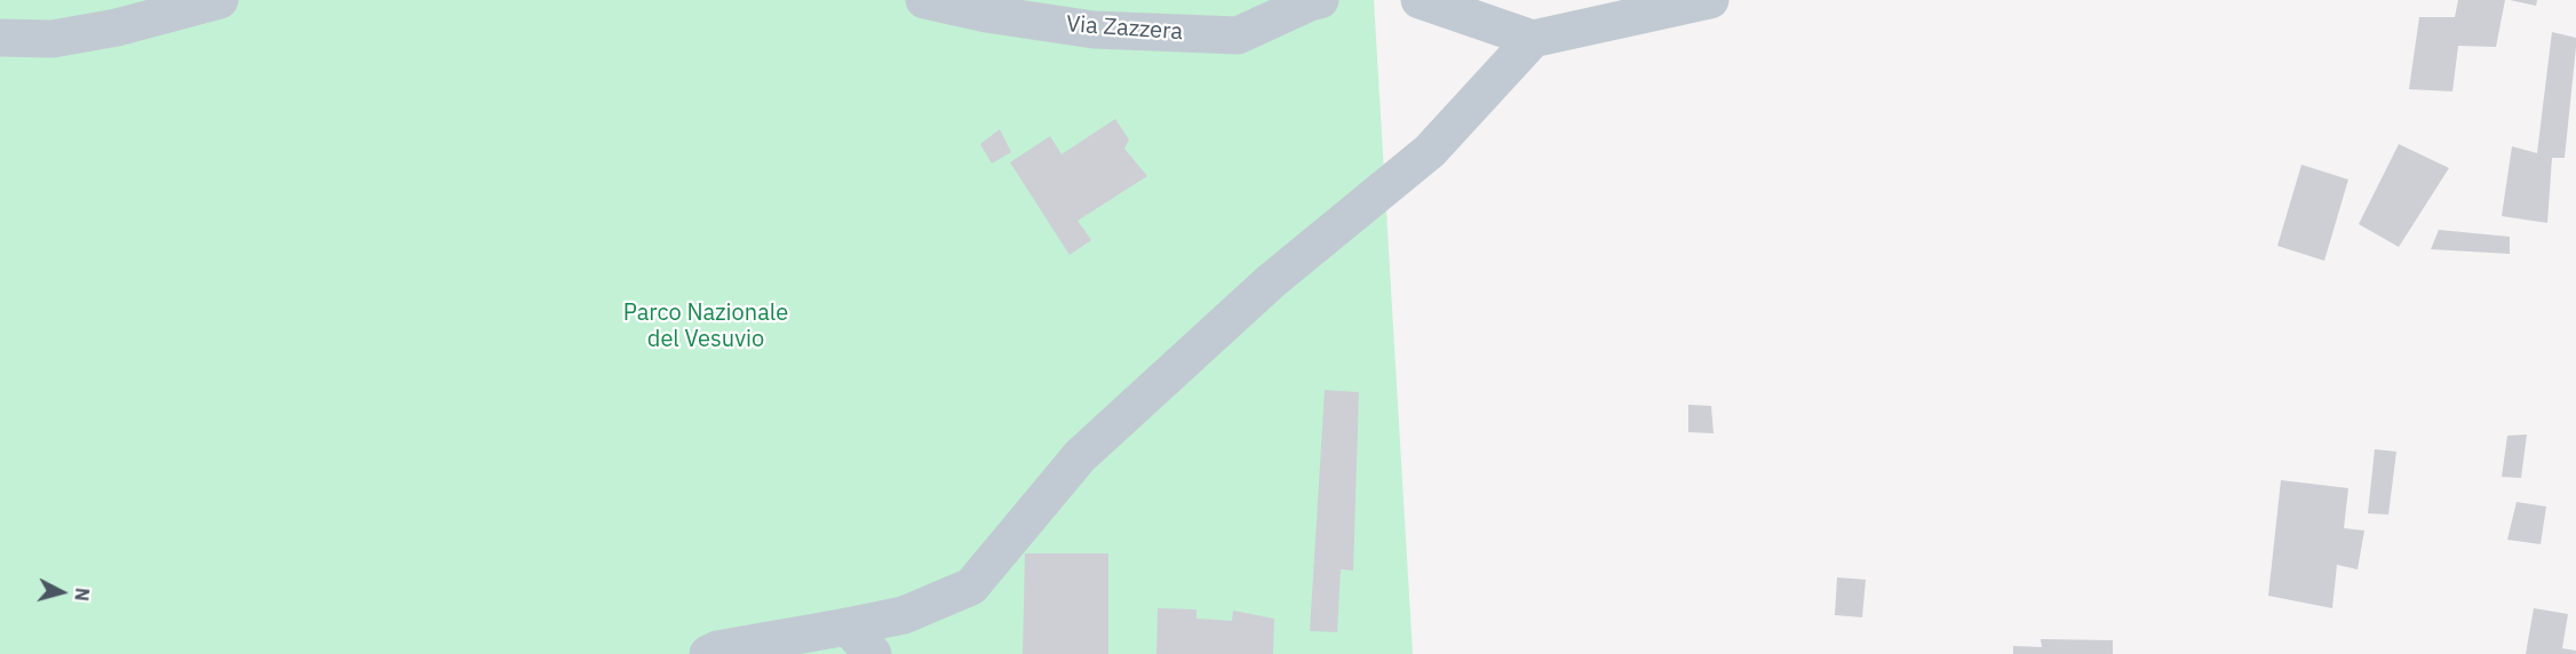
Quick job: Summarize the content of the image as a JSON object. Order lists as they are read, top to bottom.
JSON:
{
  "streets": {
    "street": ["Via Zazzera"]
  },
  "parks": ["Parco Nazionale del Vesuvio"],
  "north": "right"
}
